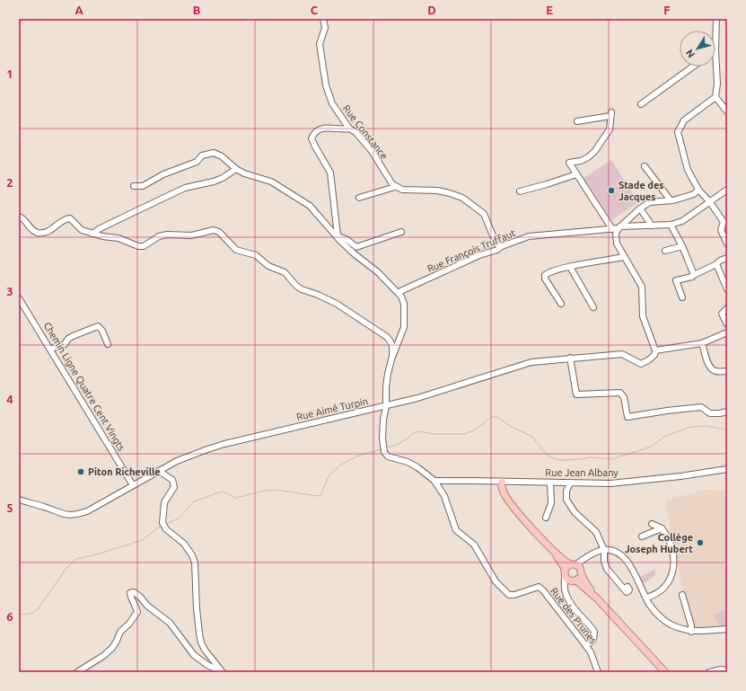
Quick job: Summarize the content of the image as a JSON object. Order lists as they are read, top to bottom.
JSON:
{
  "streets": {
    "street": [
      "Rue Constance",
      "Rue François Truffaut",
      "Chemin Ligne Quatre Cent Vingts",
      "Rue Aimé Turpin",
      "Rue Jean Albany",
      "Rue des Prunes"
    ]
  },
  "crossings": [
    ["Chemin Ligne Quatre Cent Vingts", "Rue Aimé Turpin"],
    ["Rue Aimé Turpin", "Rue des Prunes"],
    ["Rue Jean Albany", "Rue des Prunes"]
  ],
  "places": ["Stade des Jacques", "Piton Richeville", "Collège Joseph Hubert"],
  "north": "bottom left",
  "grid": {
    "columns": [
      "A",
      "B",
      "C",
      "D",
      "E",
      "F"
    ],
    "rows": [
      "1",
      "2",
      "3",
      "4",
      "5",
      "6"
    ]
  }
}
